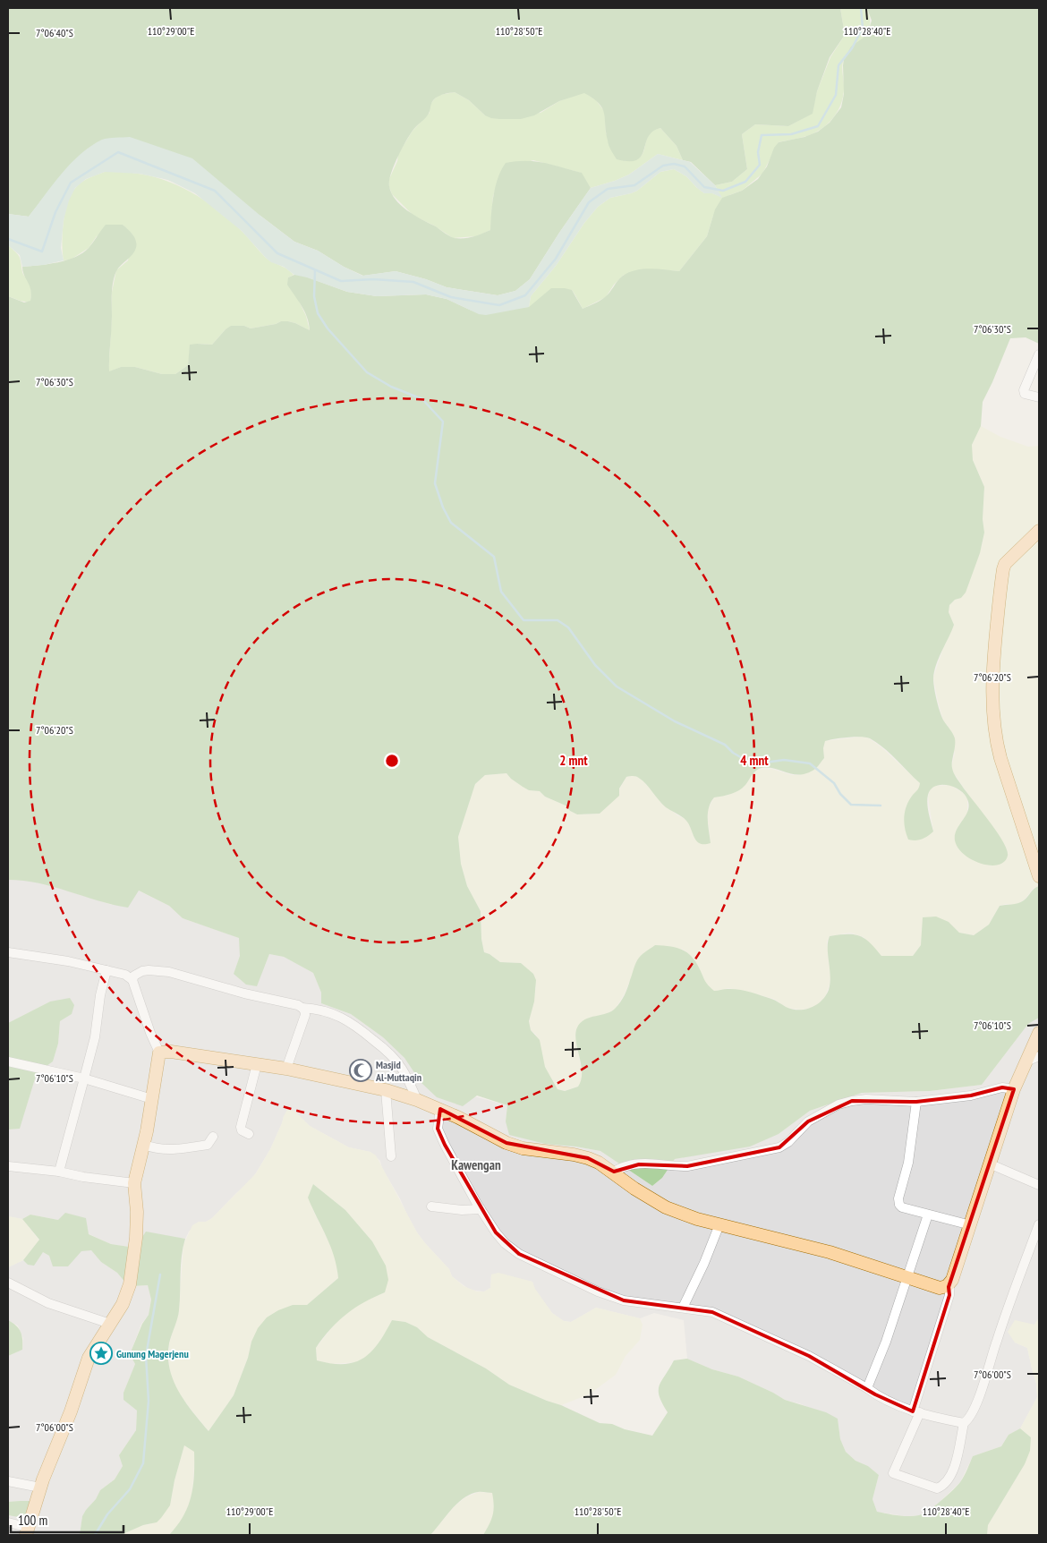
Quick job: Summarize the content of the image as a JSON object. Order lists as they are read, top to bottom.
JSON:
{
  "districts": ["Kawengan"],
  "places": {
    "mosque": ["Masjid Al-Muttaqin"],
    "place": ["Gunung Magerjenu"]
  },
  "scale_bar": "100 m",
  "coordinates": [
    "110°29'00\"E",
    "110°28'50\"E",
    "110°28'40\"E",
    "7°06'40\"S",
    "7°06'30\"S",
    "7°06'20\"S",
    "7°06'10\"S",
    "7°06'00\"S"
  ],
  "rings": ["2 mnt", "4 mnt"]
}
